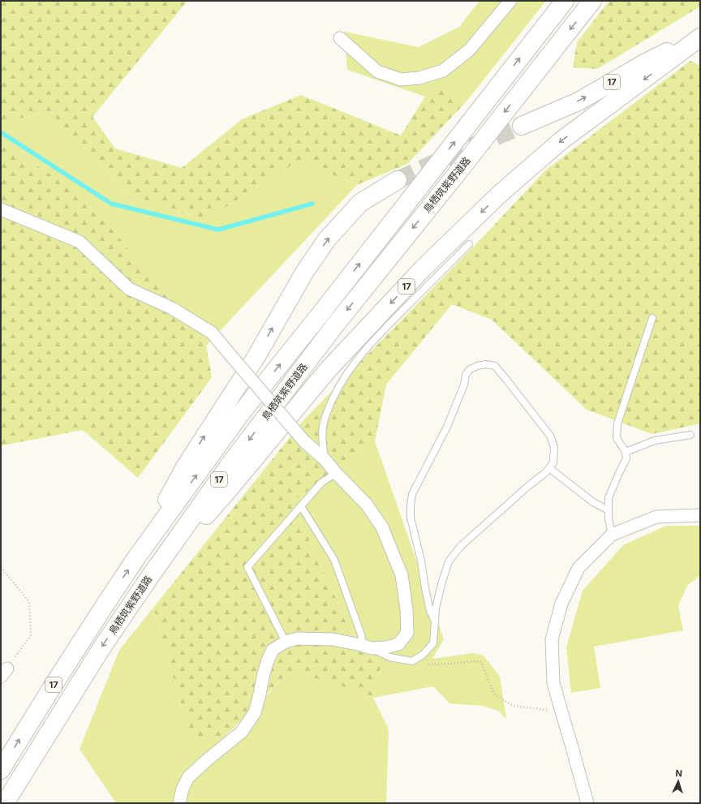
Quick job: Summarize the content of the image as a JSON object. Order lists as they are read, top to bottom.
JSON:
{
  "streets": {
    "main road": ["17", "鳥栖筑紫野道路"]
  },
  "crossings": [
    ["17", "鳥栖筑紫野道路"]
  ],
  "north": "top"
}
